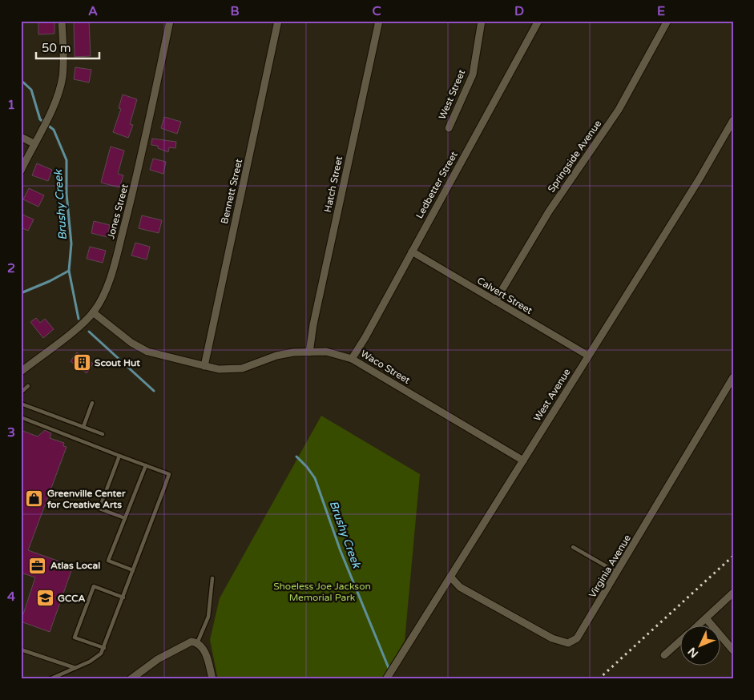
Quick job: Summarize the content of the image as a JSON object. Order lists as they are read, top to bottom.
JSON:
{
  "streets": {
    "street": [
      "West Street",
      "Springside Avenue",
      "Hatch Street",
      "Ledbetter Street",
      "Bennett Street",
      "Jones Street",
      "Calvert Street",
      "Waco Street",
      "West Avenue",
      "Virginia Avenue"
    ]
  },
  "crossings": [
    ["Springside Avenue", "Calvert Street"],
    ["Hatch Street", "Waco Street"],
    ["Ledbetter Street", "Calvert Street"],
    ["Ledbetter Street", "Waco Street"],
    ["Bennett Street", "Waco Street"],
    ["Jones Street", "Waco Street"],
    ["Calvert Street", "West Avenue"],
    ["Waco Street", "West Avenue"],
    ["West Avenue", "Virginia Avenue"]
  ],
  "water": ["Brushy Creek"],
  "parks": ["Shoeless Joe Jackson Memorial Park"],
  "places": {
    "building": ["Scout Hut"],
    "shop": ["Greenville Center for Creative Arts"],
    "office": ["Atlas Local"],
    "school or university": ["GCCA"]
  },
  "scale_bar": "50 m",
  "north": "bottom left",
  "grid": {
    "columns": [
      "A",
      "B",
      "C",
      "D",
      "E"
    ],
    "rows": [
      "1",
      "2",
      "3",
      "4"
    ]
  }
}
